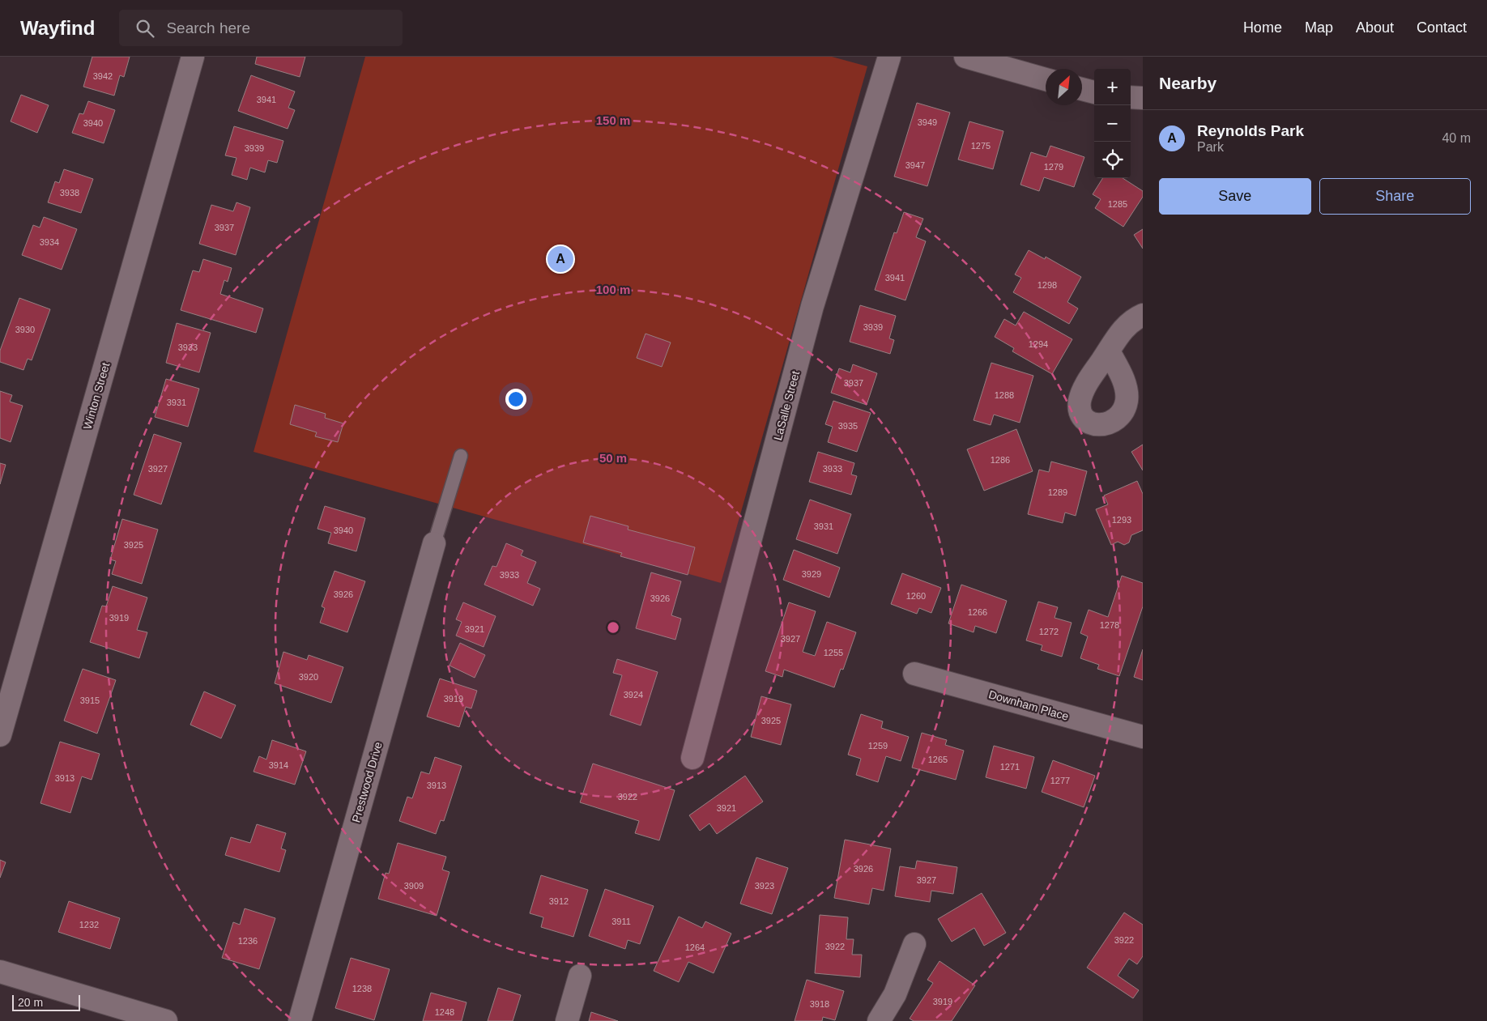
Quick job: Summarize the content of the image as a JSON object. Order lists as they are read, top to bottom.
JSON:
{
  "streets": {
    "street": [
      "Winton Street",
      "LaSalle Street",
      "Downham Place",
      "Prestwood Drive"
    ]
  },
  "house_numbers": [
    "3942",
    "3941",
    "3949",
    "3940",
    "1275",
    "3939",
    "3947",
    "1279",
    "3938",
    "1285",
    "3937",
    "3934",
    "3941",
    "1298",
    "3939",
    "3930",
    "1294",
    "3933",
    "3937",
    "1288",
    "3931",
    "3935",
    "1286",
    "3927",
    "3933",
    "1289",
    "1293",
    "3931",
    "3940",
    "3925",
    "3929",
    "3933",
    "3926",
    "1260",
    "3926",
    "1266",
    "3919",
    "1278",
    "3921",
    "1272",
    "3927",
    "1255",
    "3920",
    "3924",
    "3919",
    "3915",
    "3925",
    "1259",
    "1265",
    "3914",
    "1271",
    "3913",
    "1277",
    "3913",
    "3922",
    "3921",
    "3926",
    "3927",
    "3909",
    "3923",
    "3912",
    "3911",
    "1232",
    "3922",
    "1236",
    "3922",
    "1264",
    "1238",
    "3919",
    "3918",
    "1248"
  ],
  "scale_bar": "20 m",
  "north": "top right",
  "page": {
    "header": "Wayfind",
    "search": "Search here",
    "nav": [
      "Home",
      "Map",
      "About",
      "Contact"
    ],
    "heading": "Nearby",
    "map_buttons": ["+", "−"],
    "list": [
      {
        "mark": "A",
        "name": "Reynolds Park",
        "note": "Park",
        "value": "40 m"
      }
    ],
    "buttons": ["Save", "Share"],
    "pins": "A",
    "scale": "20 m"
  },
  "rings": ["150 m", "100 m", "50 m"]
}
